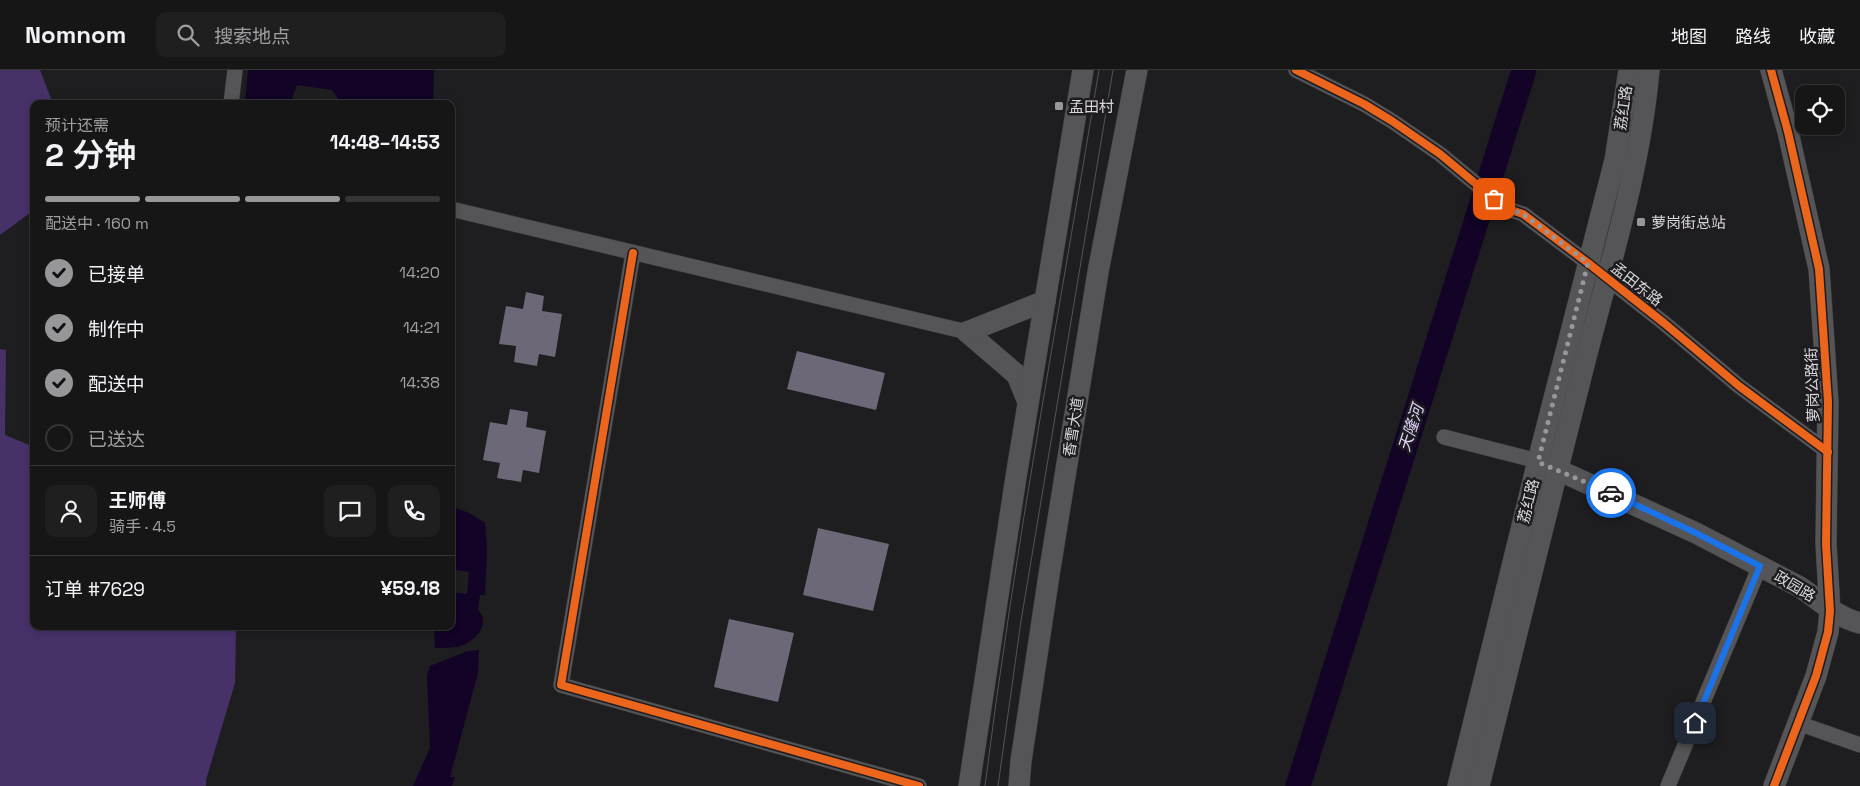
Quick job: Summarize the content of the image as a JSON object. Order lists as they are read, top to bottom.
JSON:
{
  "streets": {
    "main road": [
      "荔红路",
      "萝岗公路街",
      "香雪大道",
      "政园路"
    ],
    "street": ["孟田东路"]
  },
  "crossings": [
    ["荔红路", "孟田东路"],
    ["荔红路", "政园路"],
    ["孟田东路", "萝岗公路街"],
    ["萝岗公路街", "政园路"]
  ],
  "water": ["天隆河"],
  "places": {
    "transit": ["孟田村", "萝岗街总站"]
  },
  "page": {
    "header": "Nomnom",
    "search": "搜索地点",
    "nav": ["地图", "路线", "收藏"],
    "heading": ["2 分钟", "预计还需", "14:48–14:53"],
    "panel": [
      "王师傅",
      "骑手 · 4.5",
      "订单 #7629",
      "¥59.18"
    ],
    "bar": "配送中 · 160 m",
    "list": [
      ["已接单", "14:20"],
      ["制作中", "14:21"],
      ["配送中", "14:38"],
      "已送达"
    ]
  }
}
